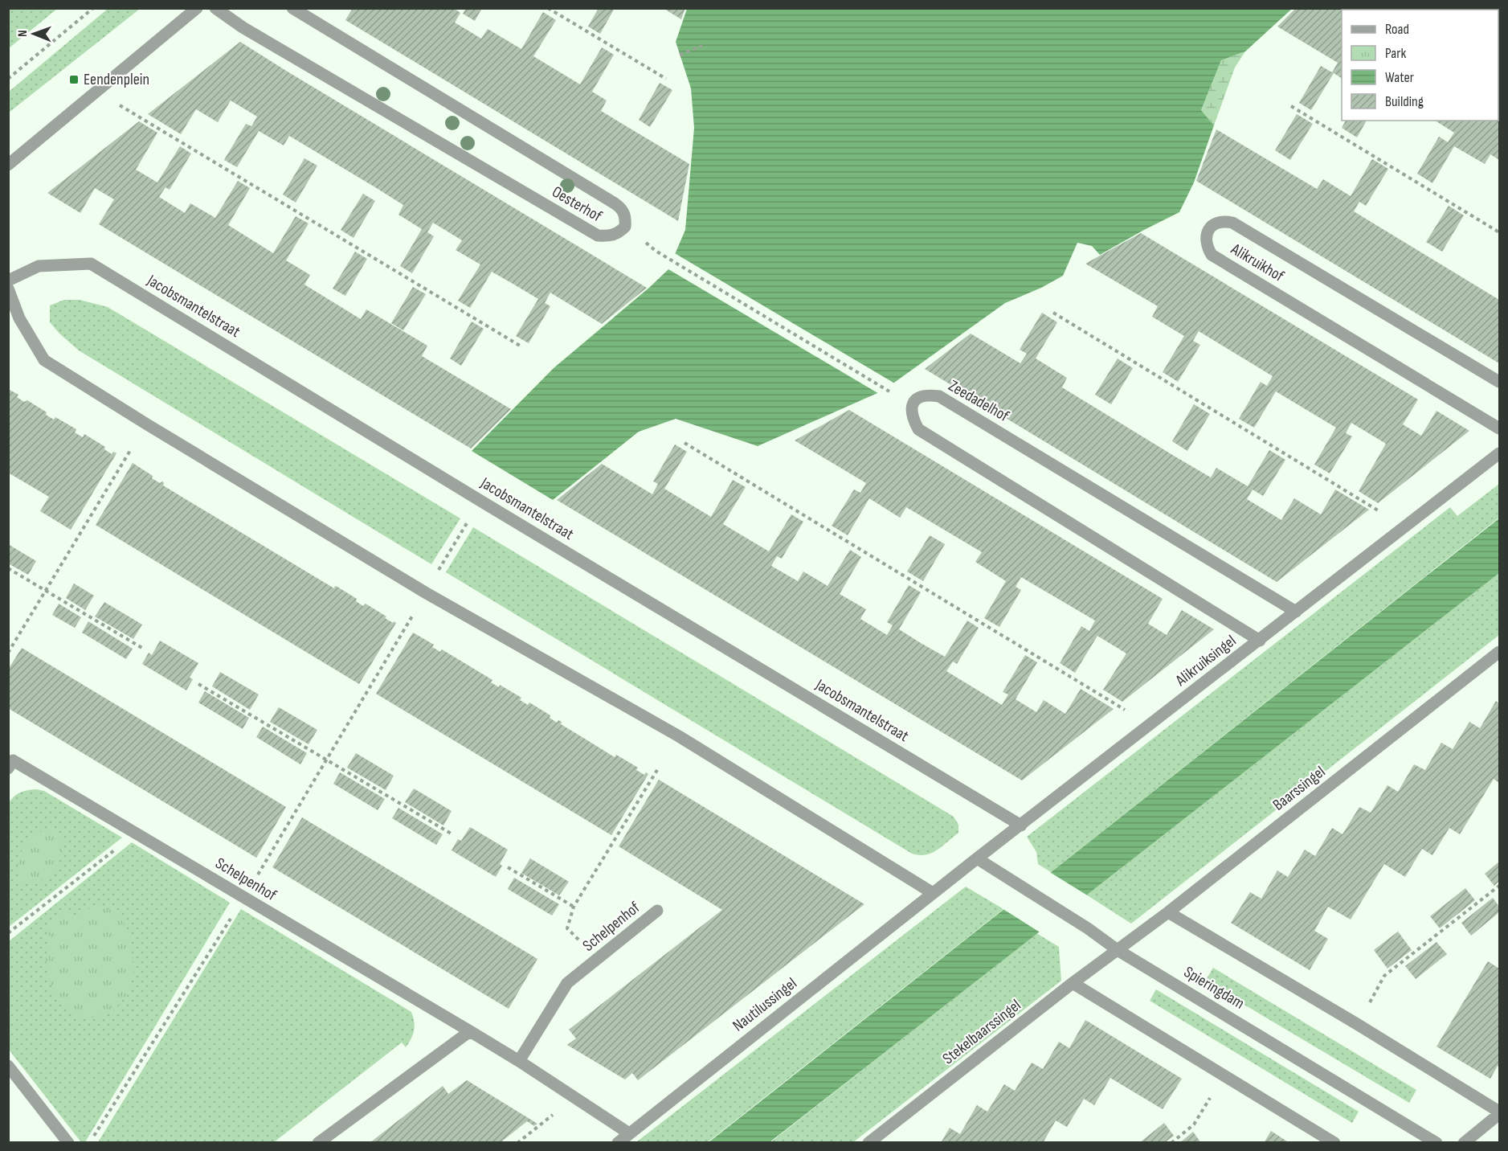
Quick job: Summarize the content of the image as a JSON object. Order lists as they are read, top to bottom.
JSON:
{
  "streets": {
    "street": [
      "Oesterhof",
      "Alikruikhof",
      "Jacobsmantelstraat",
      "Zeedadelhof",
      "Alikruiksingel",
      "Baarssingel",
      "Schelpenhof",
      "Spieringdam",
      "Nautilussingel",
      "Stekelbaarssingel"
    ]
  },
  "crossings": [
    ["Jacobsmantelstraat", "Alikruiksingel"],
    ["Zeedadelhof", "Alikruiksingel"],
    ["Alikruiksingel", "Spieringdam"],
    ["Alikruiksingel", "Nautilussingel"],
    ["Baarssingel", "Spieringdam"],
    ["Baarssingel", "Stekelbaarssingel"],
    ["Schelpenhof", "Nautilussingel"],
    ["Spieringdam", "Stekelbaarssingel"]
  ],
  "places": {
    "transit": ["Eendenplein"]
  },
  "legend": [
    "Road",
    "Park",
    "Water",
    "Building"
  ],
  "north": "left"
}
